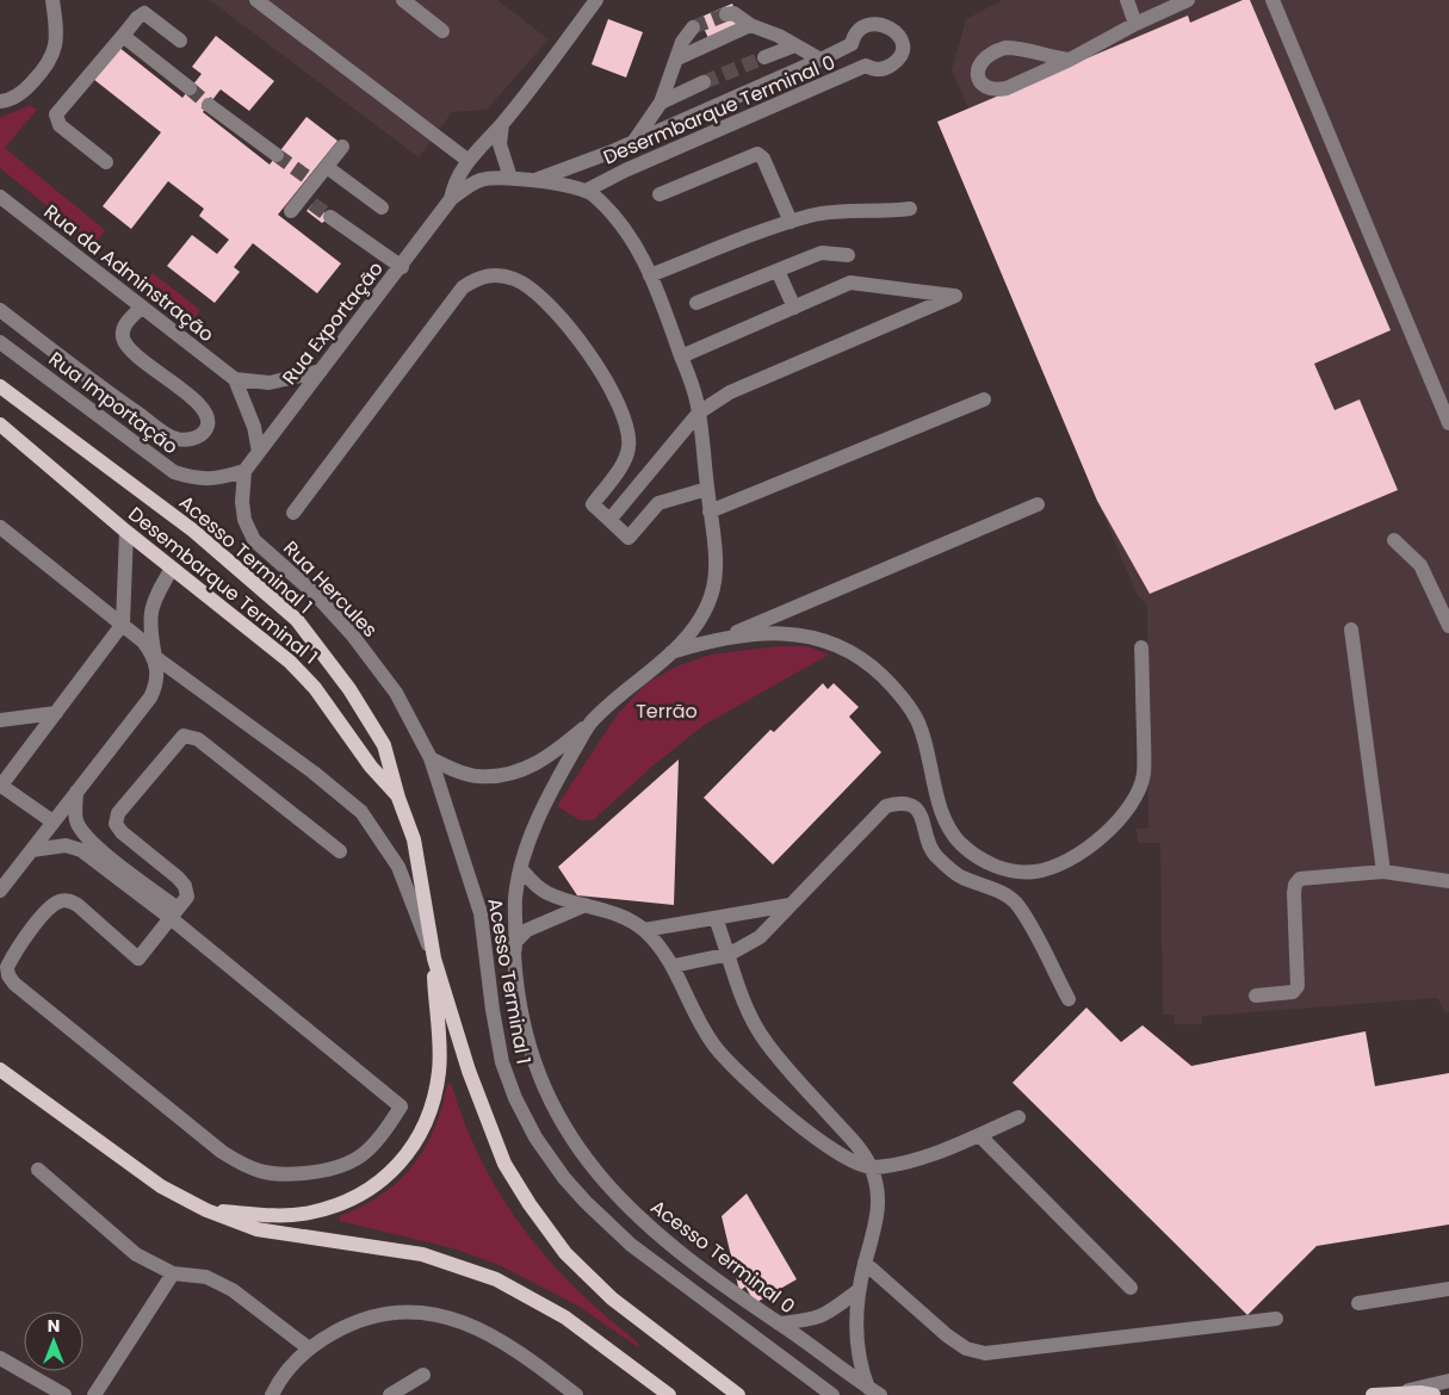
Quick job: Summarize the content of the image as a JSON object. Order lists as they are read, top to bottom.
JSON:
{
  "streets": {
    "main road": ["Acesso Terminal 1", "Desembarque Terminal 1"],
    "street": [
      "Desermbarque Terminal 0",
      "Rua da Adminstração",
      "Rua Exportação",
      "Rua Importação",
      "Rua Hercules",
      "Acesso Terminal 0"
    ]
  },
  "crossings": [
    ["Rua Exportação", "Rua Importação"],
    ["Rua Exportação", "Rua Hercules"],
    ["Rua Importação", "Rua Hercules"],
    ["Acesso Terminal 1", "Desembarque Terminal 1"],
    ["Acesso Terminal 1", "Rua Hercules"]
  ],
  "parks": ["Terrão"],
  "north": "top"
}
